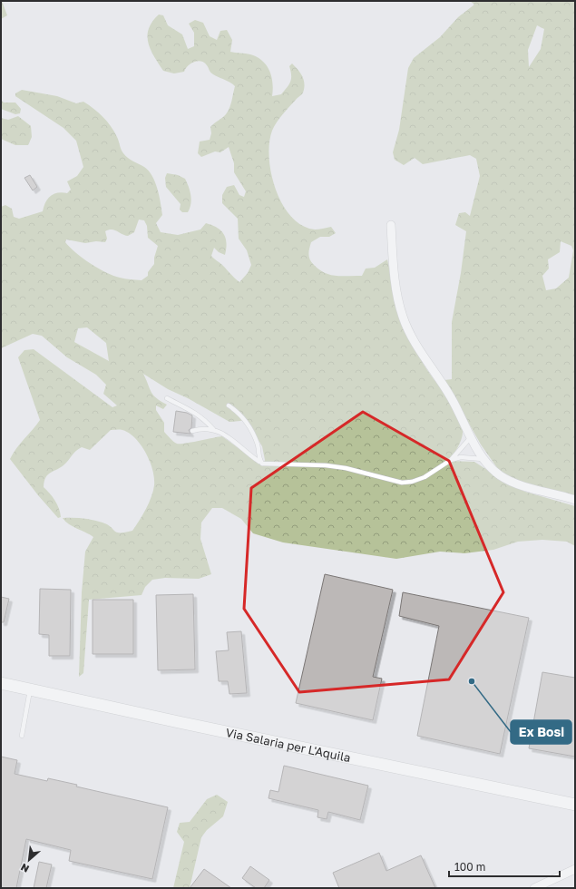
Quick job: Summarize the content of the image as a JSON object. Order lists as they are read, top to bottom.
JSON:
{
  "streets": {
    "main road": ["Via Salaria per L'Aquila"]
  },
  "places": ["Ex Bosi"],
  "scale_bar": "100 m",
  "north": "bottom left"
}
